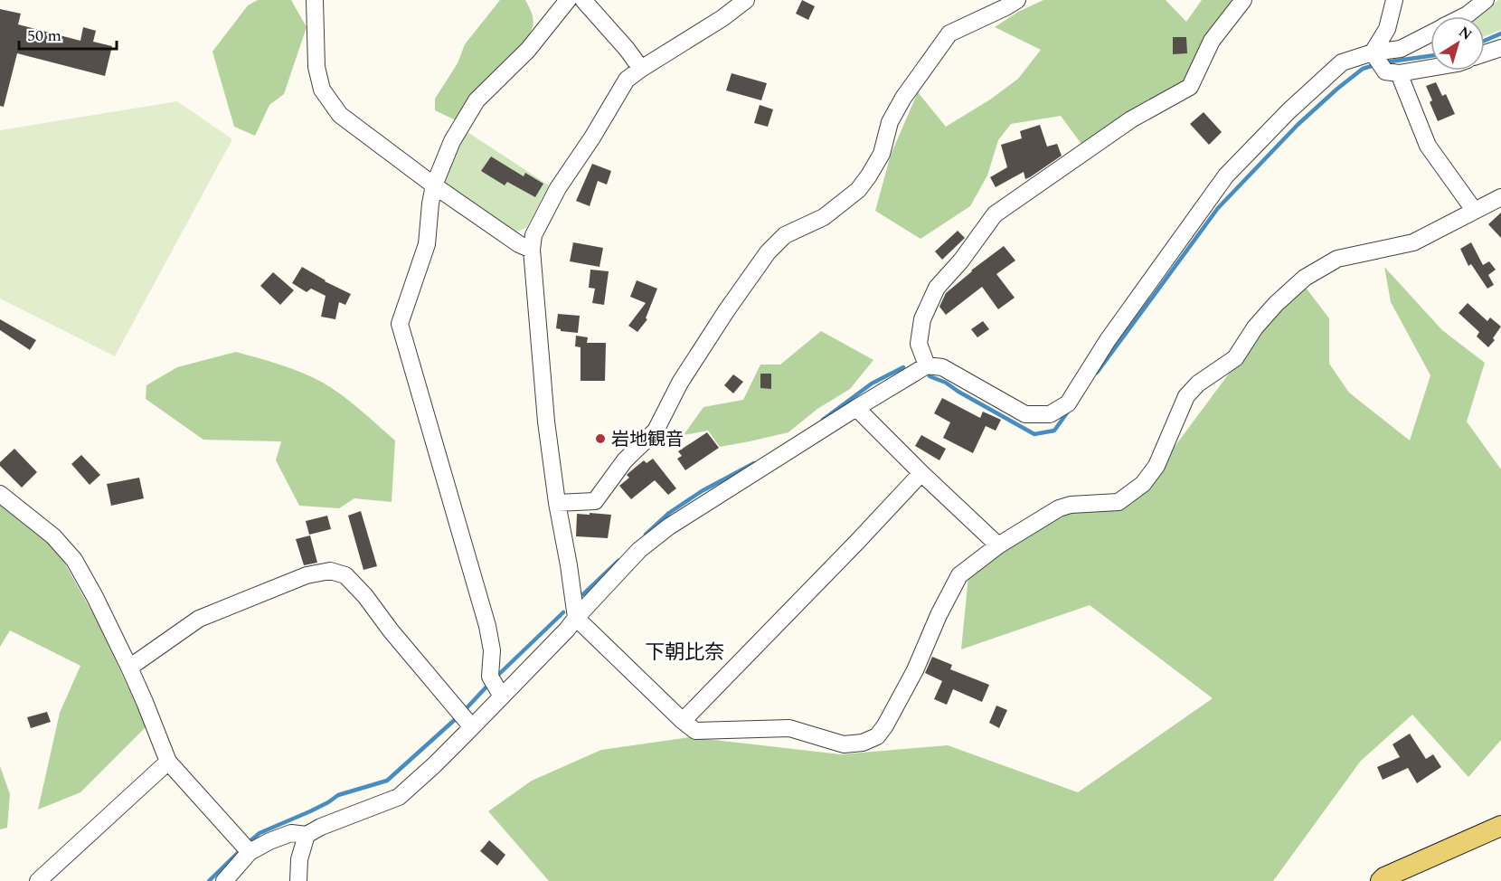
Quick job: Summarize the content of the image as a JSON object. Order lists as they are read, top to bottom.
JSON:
{
  "districts": ["下朝比奈"],
  "places": ["岩地観音"],
  "scale_bar": "50 m",
  "north": "top right"
}
